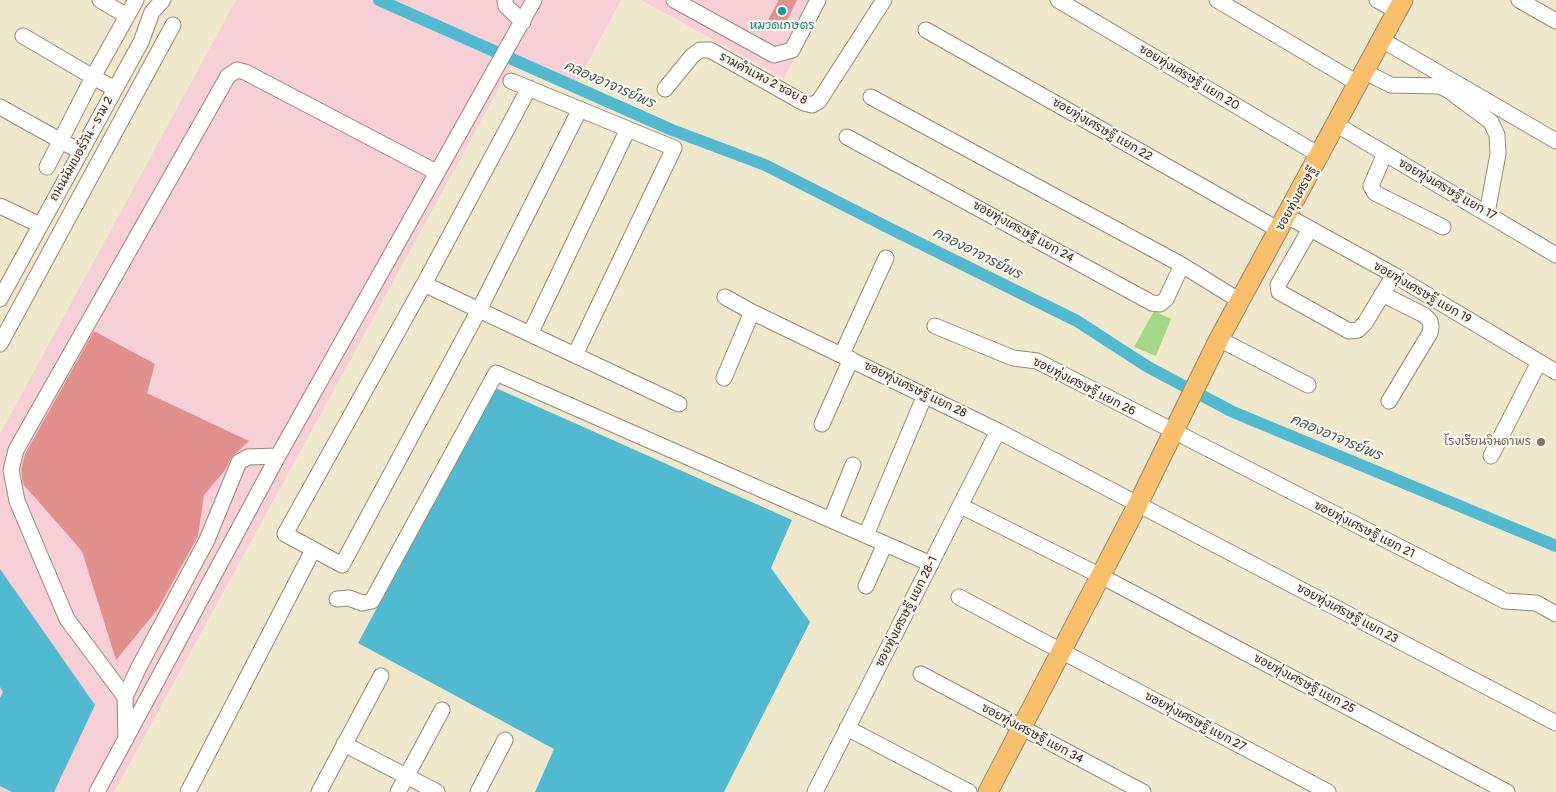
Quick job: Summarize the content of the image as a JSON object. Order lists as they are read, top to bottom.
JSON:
{
  "streets": {
    "main road": ["ซอยทุ่งเศรษฐี"],
    "street": [
      "ซอยทุ่งเศรษฐี แยก 20",
      "รามคำแหง 2 ซอย 8",
      "ซอยทุ่งเศรษฐี แยก 22",
      "ถนนนัมเบอร์วัน - ราม 2",
      "ซอยทุ่งเศรษฐี แยก 17",
      "ซอยทุ่งเศรษฐี แยก 24",
      "ซอยทุ่งเศรษฐี แยก 19",
      "ซอยทุ่งเศรษฐี แยก 26",
      "ซอยทุ่งเศรษฐี แยก 28",
      "ซอยทุ่งเศรษฐี แยก 21",
      "ซอยทุ่งเศรษฐี แยก 28-1",
      "ซอยทุ่งเศรษฐี แยก 23",
      "ซอยทุ่งเศรษฐี แยก 25",
      "ซอยทุ่งเศรษฐี แยก 27",
      "ซอยทุ่งเศรษฐี แยก 34"
    ]
  },
  "crossings": [
    ["ซอยทุ่งเศรษฐี แยก 20", "ซอยทุ่งเศรษฐี"],
    ["ซอยทุ่งเศรษฐี แยก 22", "ซอยทุ่งเศรษฐี"],
    ["ซอยทุ่งเศรษฐี แยก 22", "ซอยทุ่งเศรษฐี แยก 19"],
    ["ซอยทุ่งเศรษฐี แยก 17", "ซอยทุ่งเศรษฐี"],
    ["ซอยทุ่งเศรษฐี", "ซอยทุ่งเศรษฐี แยก 19"],
    ["ซอยทุ่งเศรษฐี", "ซอยทุ่งเศรษฐี แยก 26"],
    ["ซอยทุ่งเศรษฐี", "ซอยทุ่งเศรษฐี แยก 28"],
    ["ซอยทุ่งเศรษฐี", "ซอยทุ่งเศรษฐี แยก 21"],
    ["ซอยทุ่งเศรษฐี", "ซอยทุ่งเศรษฐี แยก 23"],
    ["ซอยทุ่งเศรษฐี", "ซอยทุ่งเศรษฐี แยก 25"],
    ["ซอยทุ่งเศรษฐี", "ซอยทุ่งเศรษฐี แยก 27"],
    ["ซอยทุ่งเศรษฐี", "ซอยทุ่งเศรษฐี แยก 34"],
    ["ซอยทุ่งเศรษฐี แยก 26", "ซอยทุ่งเศรษฐี แยก 21"],
    ["ซอยทุ่งเศรษฐี แยก 28", "ซอยทุ่งเศรษฐี แยก 28-1"],
    ["ซอยทุ่งเศรษฐี แยก 28", "ซอยทุ่งเศรษฐี แยก 23"],
    ["ซอยทุ่งเศรษฐี แยก 28-1", "ซอยทุ่งเศรษฐี แยก 25"]
  ],
  "water": ["คลองอาจารย์พร"],
  "places": ["หมวดเกษตร", "โรงเรียนจินดาพร"]
}
